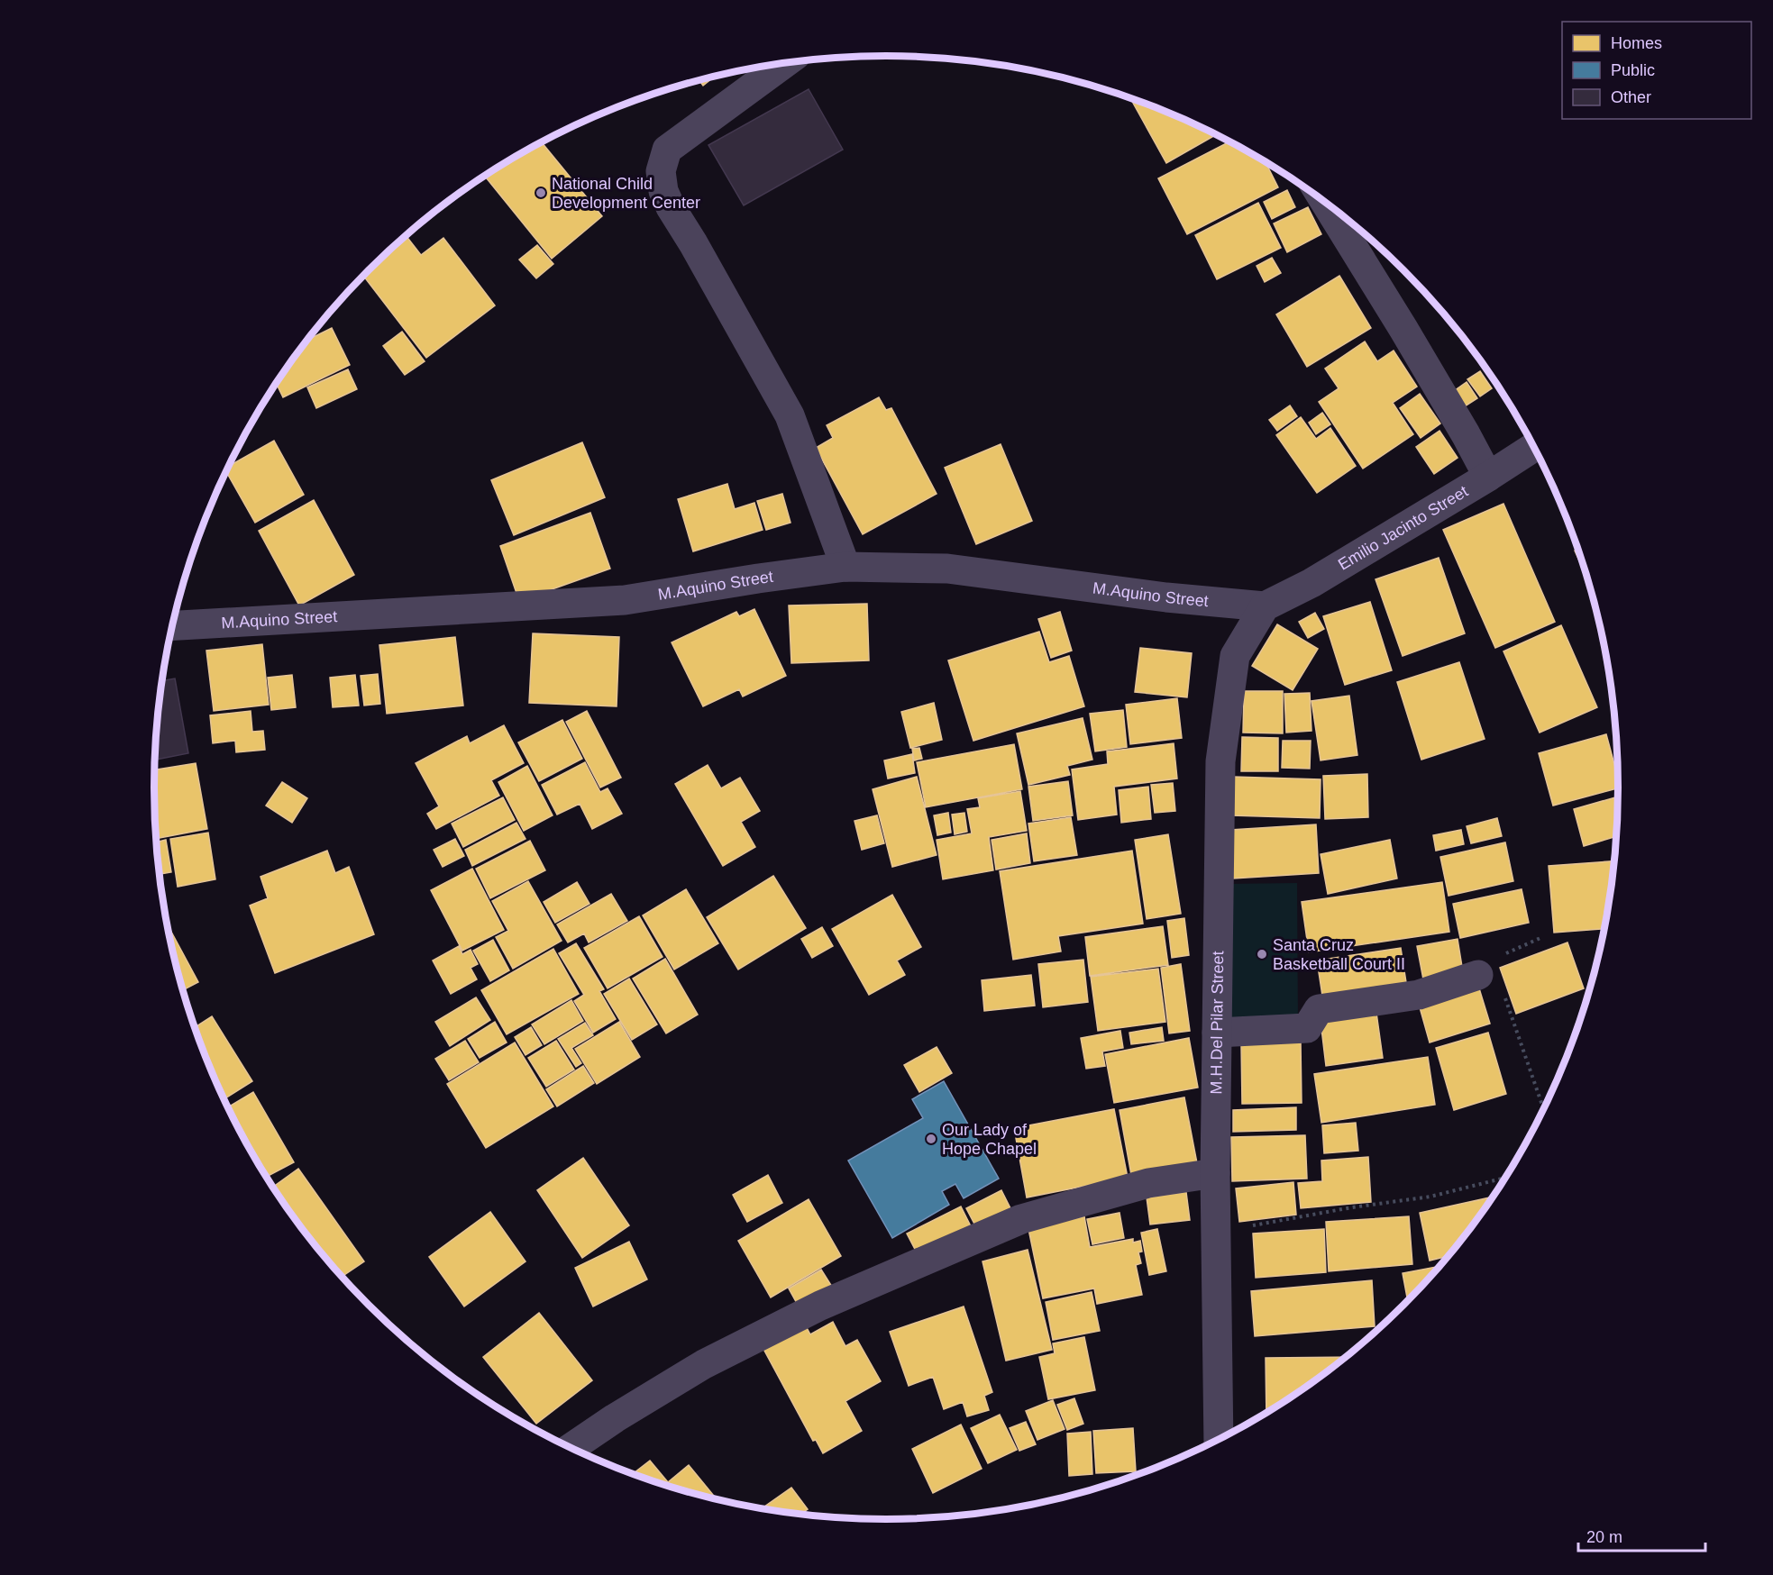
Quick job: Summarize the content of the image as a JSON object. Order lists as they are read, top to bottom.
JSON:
{
  "streets": {
    "street": ["Emilio Jacinto Street", "M.Aquino Street", "M.H.Del Pilar Street"]
  },
  "crossings": [
    ["Emilio Jacinto Street", "M.Aquino Street"],
    ["Emilio Jacinto Street", "M.H.Del Pilar Street"],
    ["M.Aquino Street", "M.H.Del Pilar Street"]
  ],
  "places": ["National Child Development Center", "Santa Cruz Basketball Court II", "Our Lady of Hope Chapel"],
  "legend": ["Homes", "Public", "Other"],
  "scale_bar": "20 m"
}
